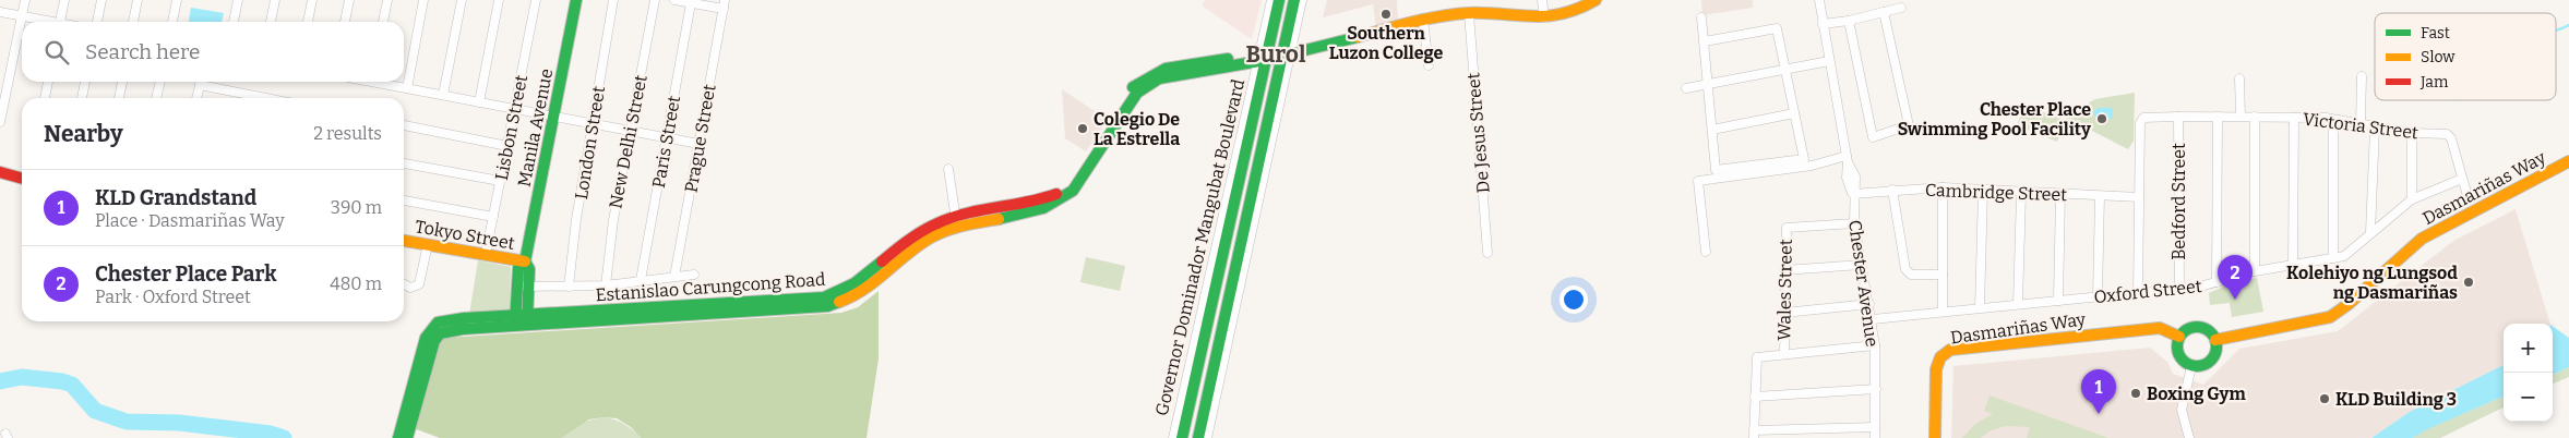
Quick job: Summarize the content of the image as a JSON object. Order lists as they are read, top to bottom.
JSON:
{
  "streets": {
    "street": [
      "Victoria Street",
      "Lisbon Street",
      "Manila Avenue",
      "De Jesus Street",
      "Prague Street",
      "New Delhi Street",
      "Paris Street",
      "London Street",
      "Dasmariñas Way",
      "Cambridge Street",
      "Bedford Street",
      "Tokyo Street",
      "Governor Dominador Mangubat Boulevard",
      "Chester Avenue",
      "Estanislao Carungcong Road",
      "Wales Street",
      "Oxford Street"
    ]
  },
  "crossings": [
    ["Victoria Street", "Cambridge Street"],
    ["Victoria Street", "Bedford Street"],
    ["Victoria Street", "Oxford Street"],
    ["Lisbon Street", "Tokyo Street"],
    ["Manila Avenue", "Tokyo Street"],
    ["Manila Avenue", "Estanislao Carungcong Road"],
    ["De Jesus Street", "Estanislao Carungcong Road"],
    ["Cambridge Street", "Chester Avenue"],
    ["Bedford Street", "Oxford Street"],
    ["Governor Dominador Mangubat Boulevard", "Estanislao Carungcong Road"],
    ["Chester Avenue", "Wales Street"],
    ["Chester Avenue", "Oxford Street"]
  ],
  "districts": ["Burol"],
  "places": [
    "Southern Luzon College",
    "Chester Place Swimming Pool Facility",
    "Colegio De La Estrella",
    "Kolehiyo ng Lungsod ng Dasmariñas",
    "Boxing Gym",
    "KLD Building 3"
  ],
  "legend": ["Fast", "Slow", "Jam"],
  "page": {
    "search": "Search here",
    "heading": ["Nearby", "2 results"],
    "list": [
      {
        "mark": "1",
        "name": "KLD Grandstand",
        "note": "Place · Dasmariñas Way",
        "value": "390 m"
      },
      {
        "mark": "2",
        "name": "Chester Place Park",
        "note": "Park · Oxford Street",
        "value": "480 m"
      }
    ],
    "pins": ["2", "1"],
    "map_buttons": ["+", "−"]
  }
}
